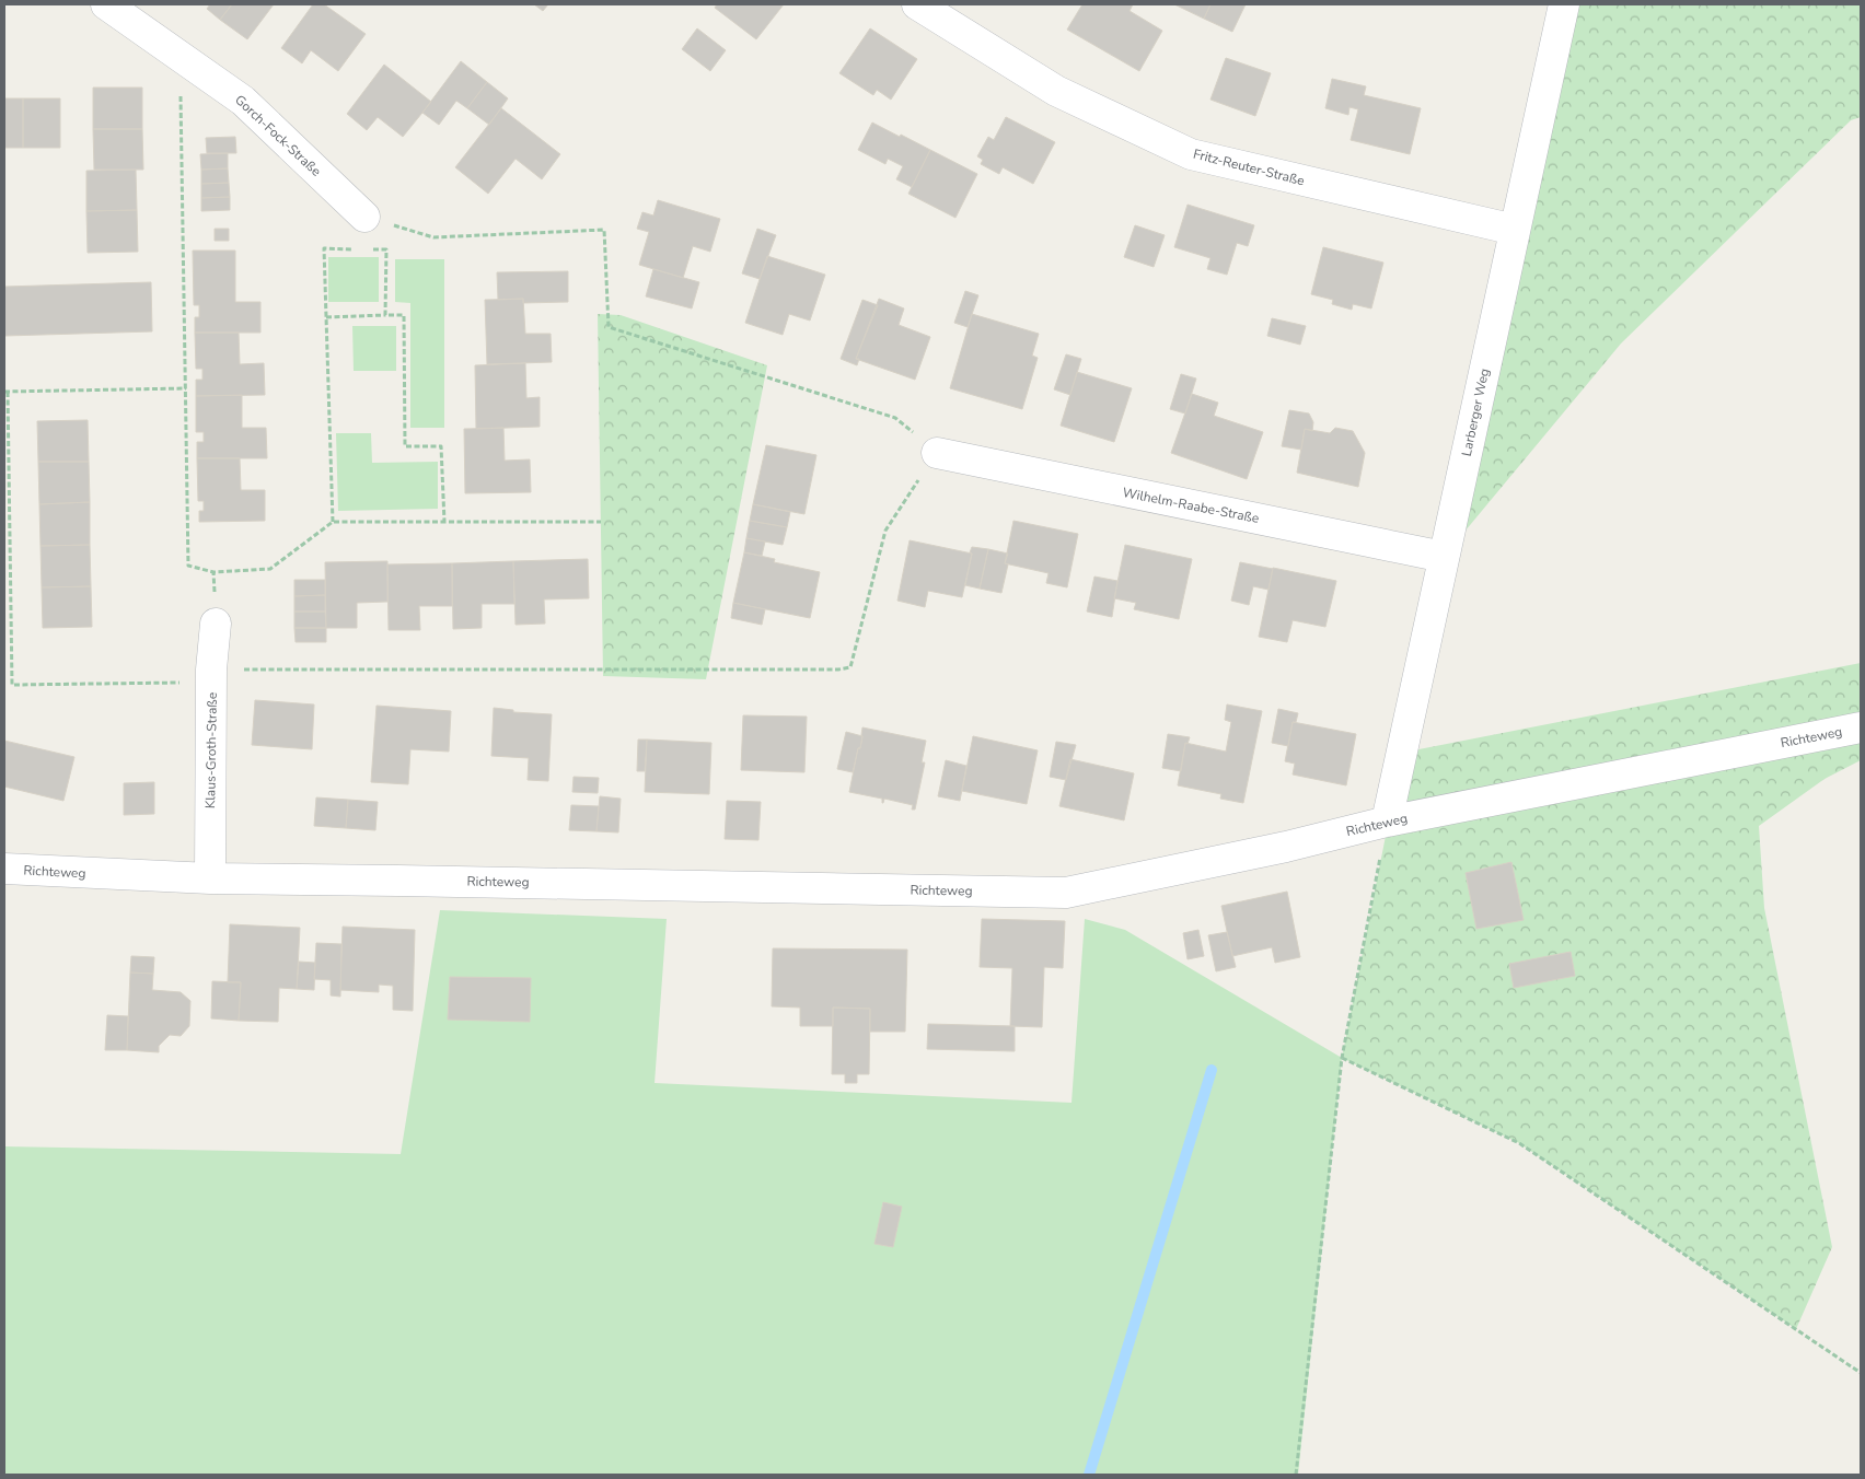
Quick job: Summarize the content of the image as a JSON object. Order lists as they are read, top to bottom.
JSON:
{
  "streets": {
    "street": [
      "Gorch-Fock-Straße",
      "Fritz-Reuter-Straße",
      "Larberger Weg",
      "Wilhelm-Raabe-Straße",
      "Richteweg",
      "Klaus-Groth-Straße"
    ]
  },
  "crossings": [
    ["Fritz-Reuter-Straße", "Larberger Weg"],
    ["Larberger Weg", "Wilhelm-Raabe-Straße"],
    ["Larberger Weg", "Richteweg"],
    ["Richteweg", "Klaus-Groth-Straße"]
  ]
}
